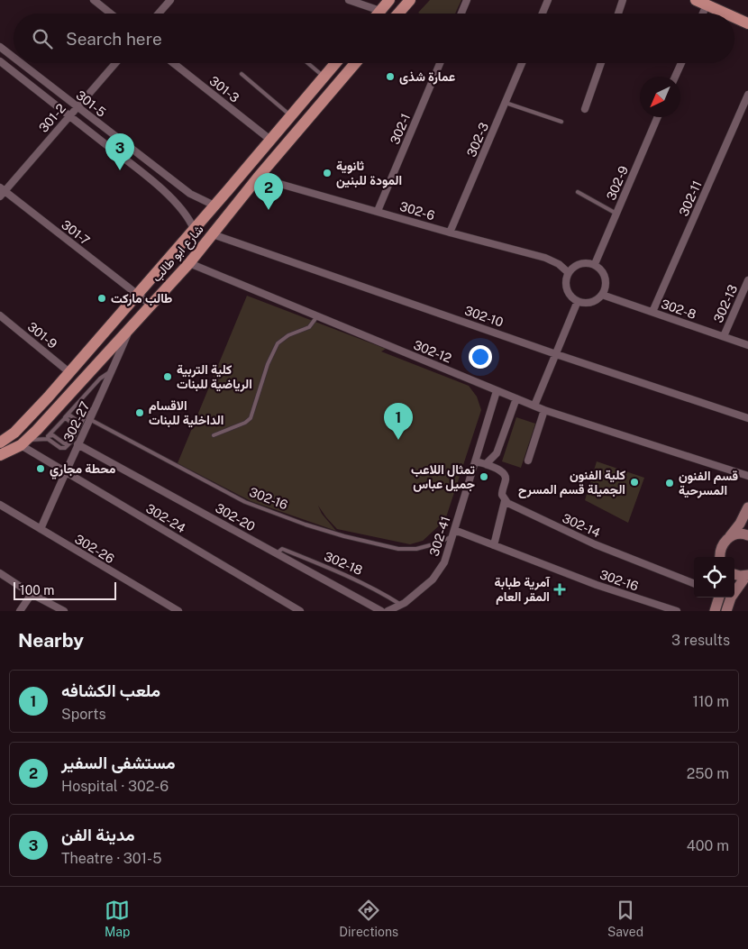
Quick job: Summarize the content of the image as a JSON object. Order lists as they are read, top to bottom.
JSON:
{
  "streets": {
    "main road": ["شارع ابو طالب"],
    "street": [
      "301-3",
      "301-5",
      "301-2",
      "302-1",
      "302-3",
      "302-9",
      "302-11",
      "302-6",
      "301-7",
      "302-13",
      "302-8",
      "302-10",
      "301-9",
      "302-12",
      "302-27",
      "302-16",
      "302-20",
      "302-24",
      "302-14",
      "302-41",
      "302-26"
    ],
    "lane": ["302-18"]
  },
  "crossings": [
    ["301-3", "شارع ابو طالب"],
    ["301-5", "301-2"],
    ["301-5", "شارع ابو طالب"],
    ["301-2", "301-7"],
    ["302-1", "302-6"],
    ["302-3", "302-6"],
    ["302-9", "302-6"],
    ["302-9", "302-8"],
    ["302-11", "302-8"],
    ["302-6", "شارع ابو طالب"],
    ["302-6", "302-8"],
    ["301-7", "شارع ابو طالب"],
    ["شارع ابو طالب", "302-10"],
    ["شارع ابو طالب", "301-9"],
    ["شارع ابو طالب", "302-12"],
    ["شارع ابو طالب", "302-27"],
    ["شارع ابو طالب", "302-24"],
    ["302-13", "302-8"],
    ["302-12", "302-41"],
    ["302-27", "302-16"],
    ["302-27", "302-20"],
    ["302-27", "302-24"],
    ["302-27", "302-26"],
    ["302-16", "302-41"],
    ["302-20", "302-18"],
    ["302-41", "302-18"]
  ],
  "places": {
    "other": [
      "عمارة شذى",
      "ثانوية المودة للبنين",
      "طالب ماركت",
      "كلية التربية الرياضية للبنات",
      "الاقسام الداخلية للبنات",
      "محطة مجاري",
      "تمثال اللاعب جميل عباس",
      "كلية الفنون الجميلة قسم المسرح",
      "قسم الفنون المسرحية"
    ],
    "health": ["آمرية طبابة المقر العام"]
  },
  "scale_bar": "100 m",
  "north": "bottom left",
  "page": {
    "search": "Search here",
    "pins": ["3", "2", "1"],
    "scale": "100 m",
    "heading": ["Nearby", "3 results"],
    "list": [
      {
        "mark": "1",
        "name": "ملعب الكشافه",
        "note": "Sports",
        "value": "110 m"
      },
      {
        "mark": "2",
        "name": "مستشفى السفير",
        "note": "Hospital · 302-6",
        "value": "250 m"
      },
      {
        "mark": "3",
        "name": "مدينة الفن",
        "note": "Theatre · 301-5",
        "value": "400 m"
      }
    ],
    "nav": ["Map", "Directions", "Saved"]
  }
}
